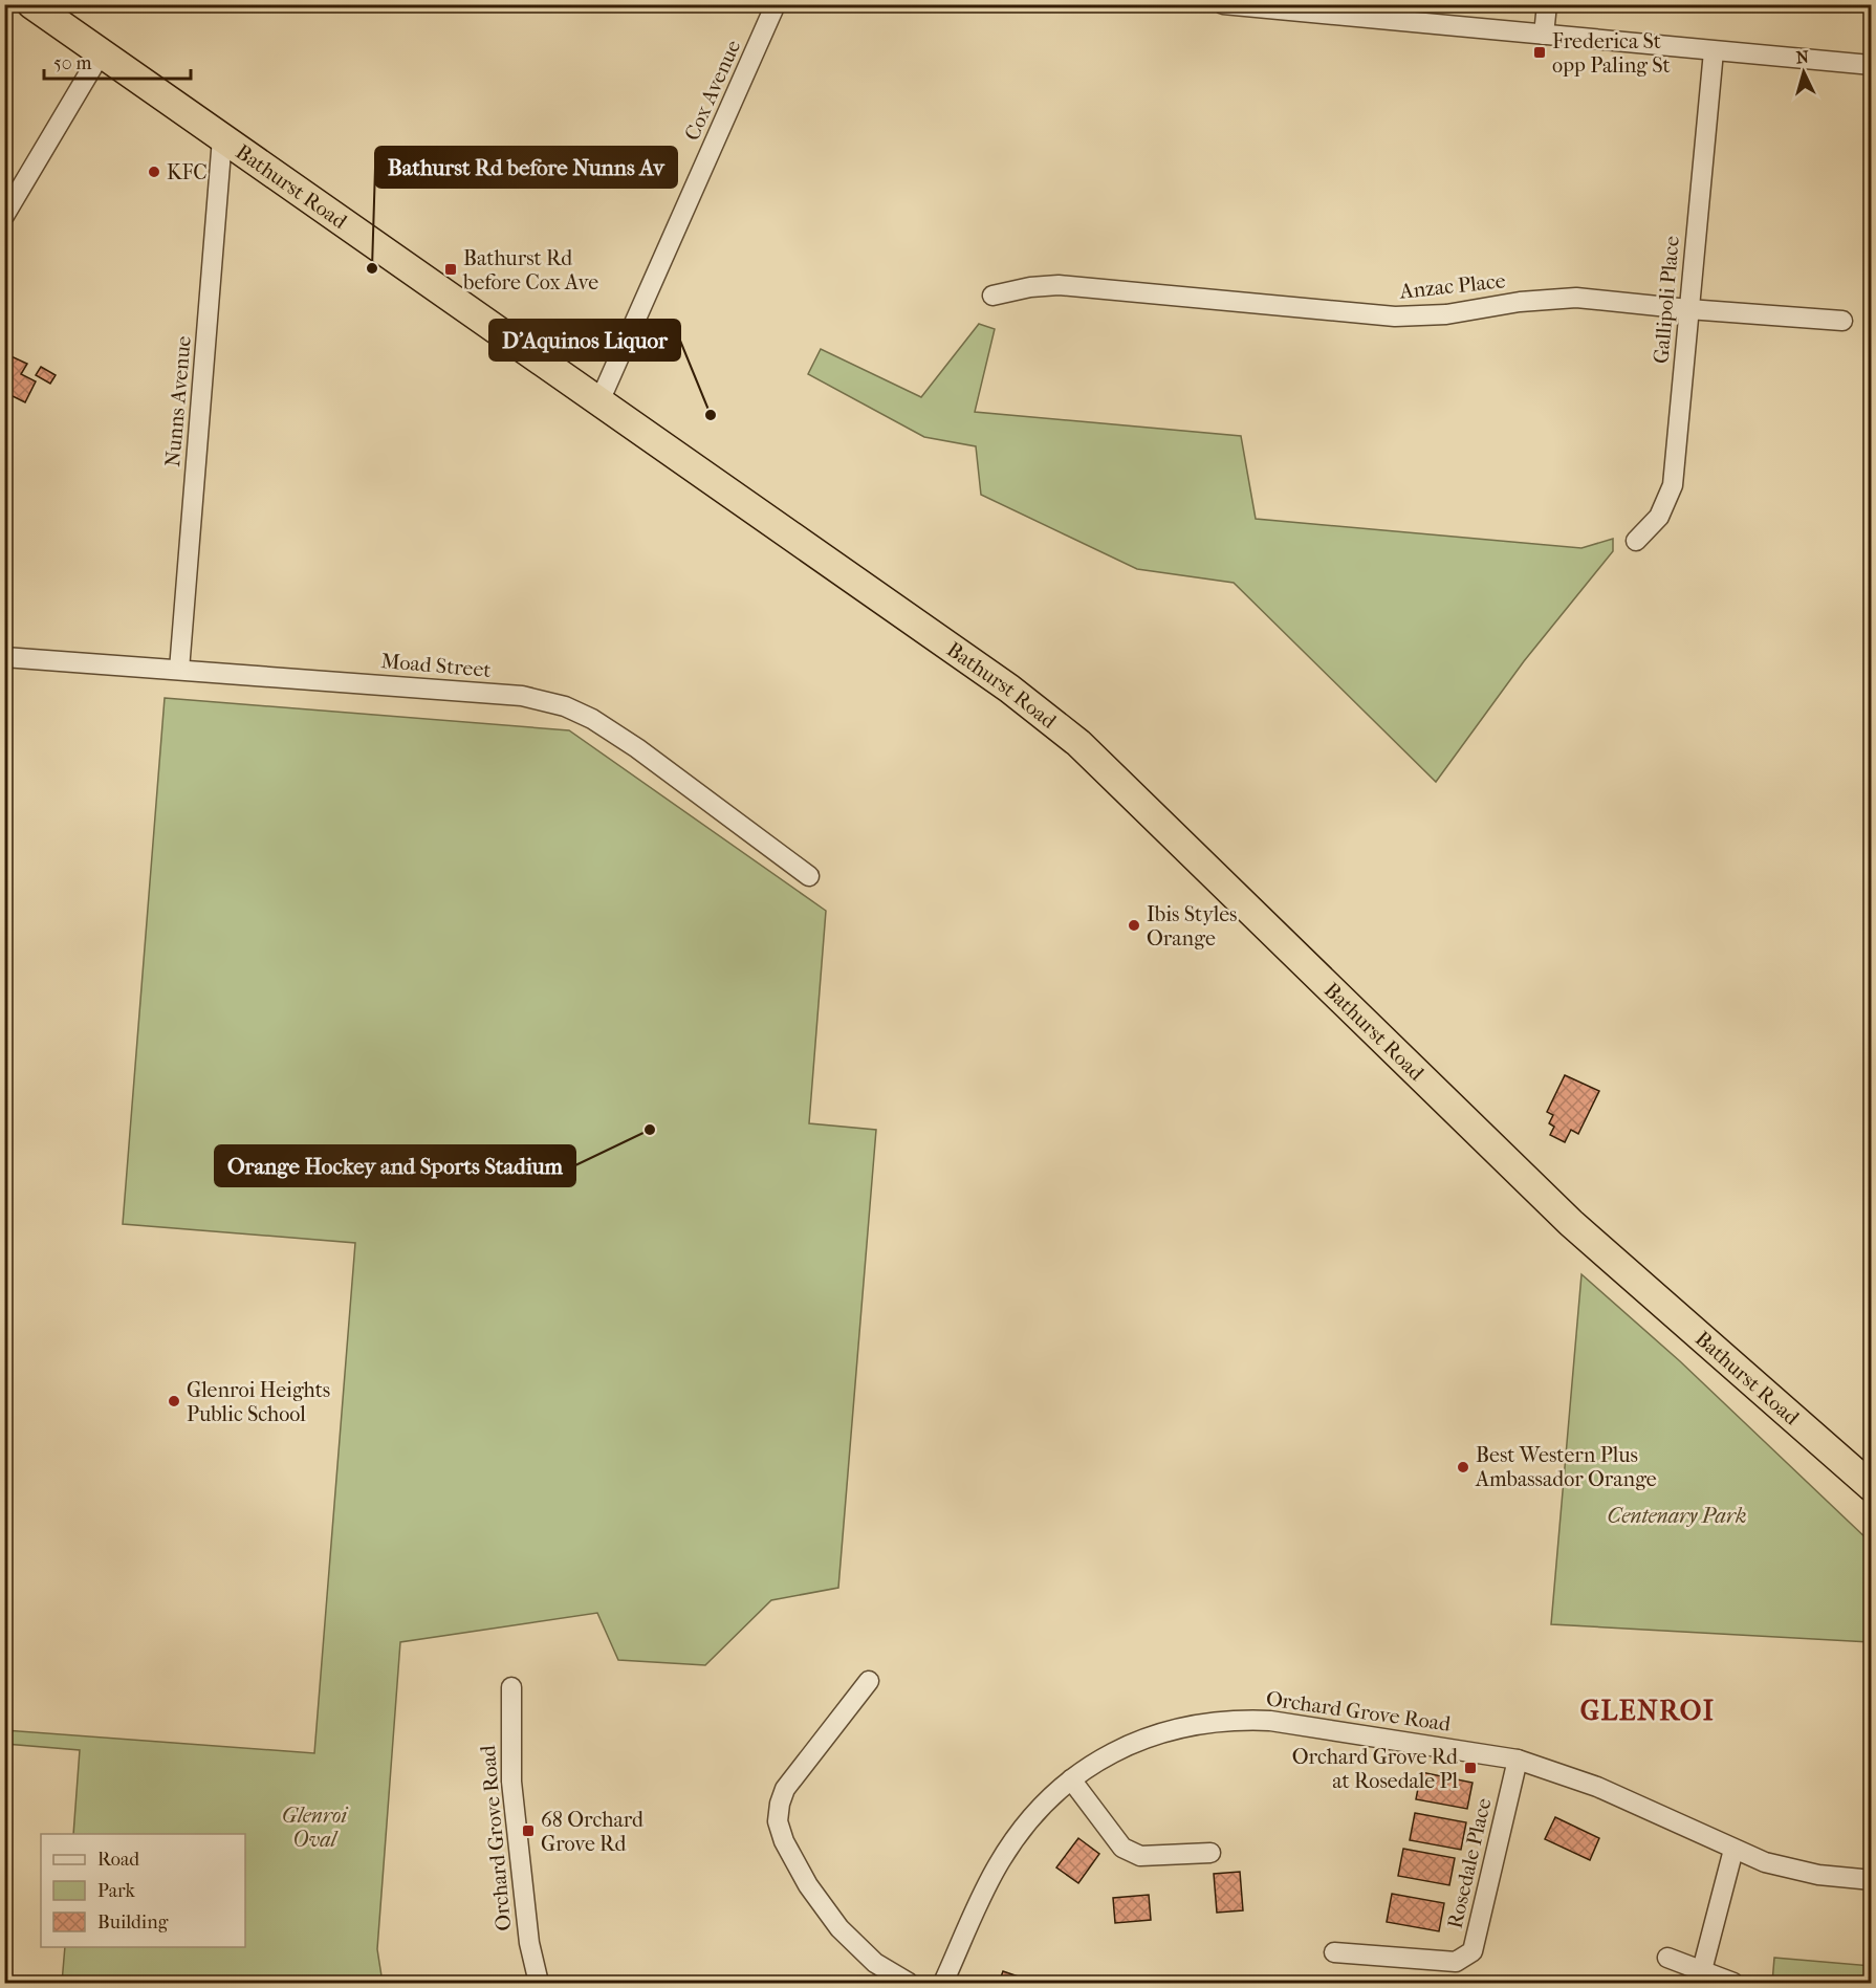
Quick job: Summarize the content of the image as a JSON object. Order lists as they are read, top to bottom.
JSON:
{
  "streets": {
    "highway": ["Bathurst Road"],
    "street": [
      "Cox Avenue",
      "Anzac Place",
      "Gallipoli Place",
      "Nunns Avenue",
      "Moad Street",
      "Orchard Grove Road",
      "Rosedale Place"
    ]
  },
  "crossings": [
    ["Cox Avenue", "Bathurst Road"],
    ["Bathurst Road", "Nunns Avenue"],
    ["Anzac Place", "Gallipoli Place"],
    ["Nunns Avenue", "Moad Street"],
    ["Orchard Grove Road", "Rosedale Place"]
  ],
  "districts": ["GLENROI"],
  "parks": ["Centenary Park", "Glenroi Oval"],
  "places": {
    "transit": [
      "Frederica St opp Paling St",
      "Bathurst Rd before Cox Ave",
      "Orchard Grove Rd at Rosedale Pl",
      "68 Orchard Grove Rd"
    ],
    "other": [
      "KFC",
      "Bathurst Rd before Nunns Av",
      "D'Aquinos Liquor",
      "Ibis Styles Orange",
      "Orange Hockey and Sports Stadium",
      "Glenroi Heights Public School",
      "Best Western Plus Ambassador Orange"
    ]
  },
  "legend": ["Road", "Park", "Building"],
  "scale_bar": "50 m",
  "north": "top"
}
